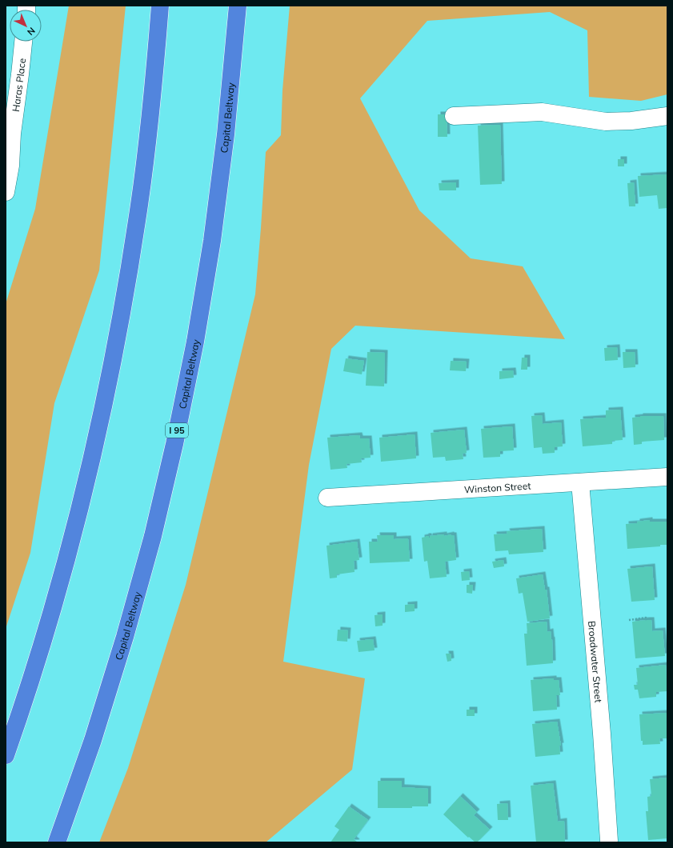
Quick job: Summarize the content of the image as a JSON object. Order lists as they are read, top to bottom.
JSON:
{
  "streets": {
    "highway": ["Capital Beltway", "I 95"],
    "street": ["Haras Place", "Winston Street", "Broadwater Street"]
  },
  "crossings": [
    ["Winston Street", "Broadwater Street"]
  ],
  "north": "bottom right"
}
